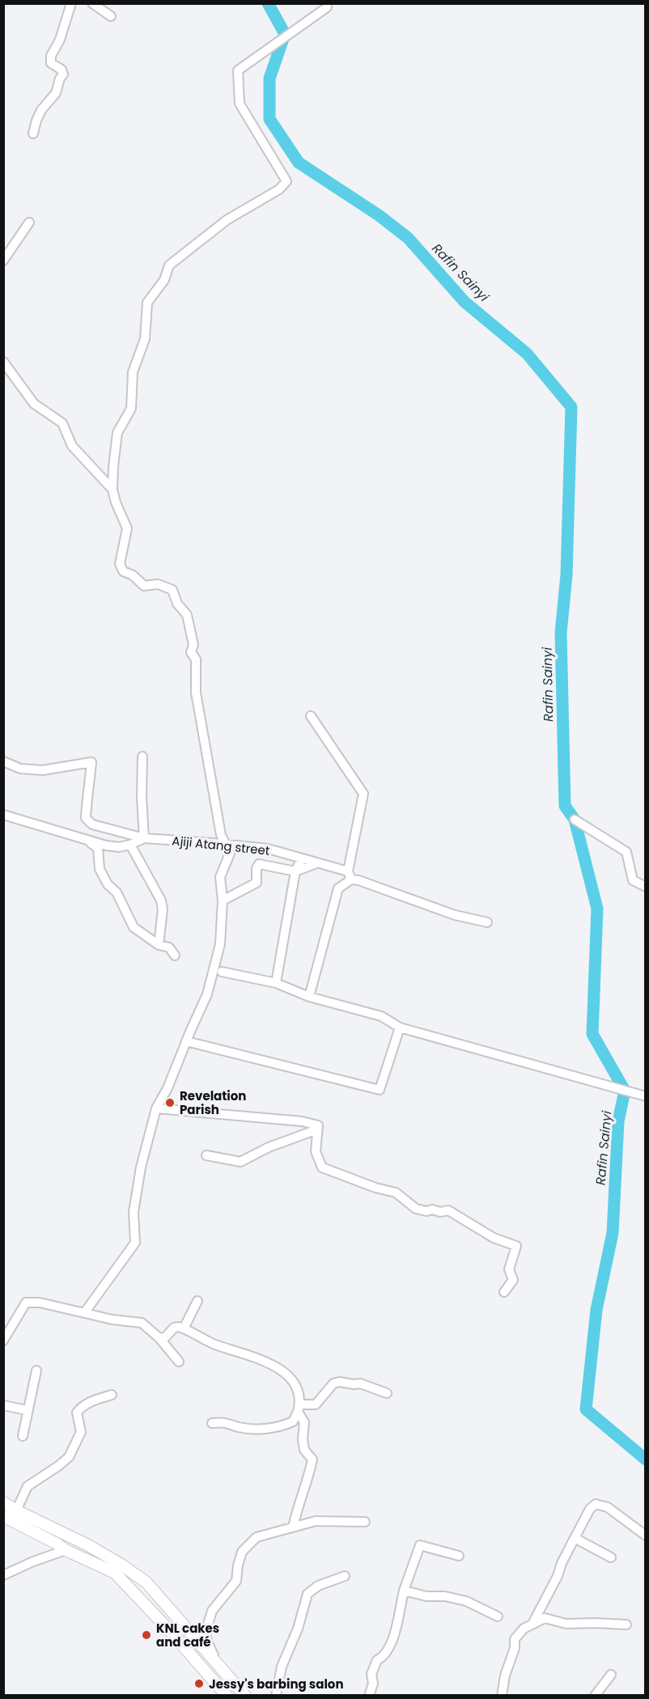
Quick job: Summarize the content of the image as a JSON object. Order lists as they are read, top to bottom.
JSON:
{
  "streets": {
    "street": ["Ajiji Atang street"]
  },
  "water": ["Rafin Sainyi"],
  "places": ["Revelation Parish", "KNL cakes and café", "Jessy's barbing salon"]
}
